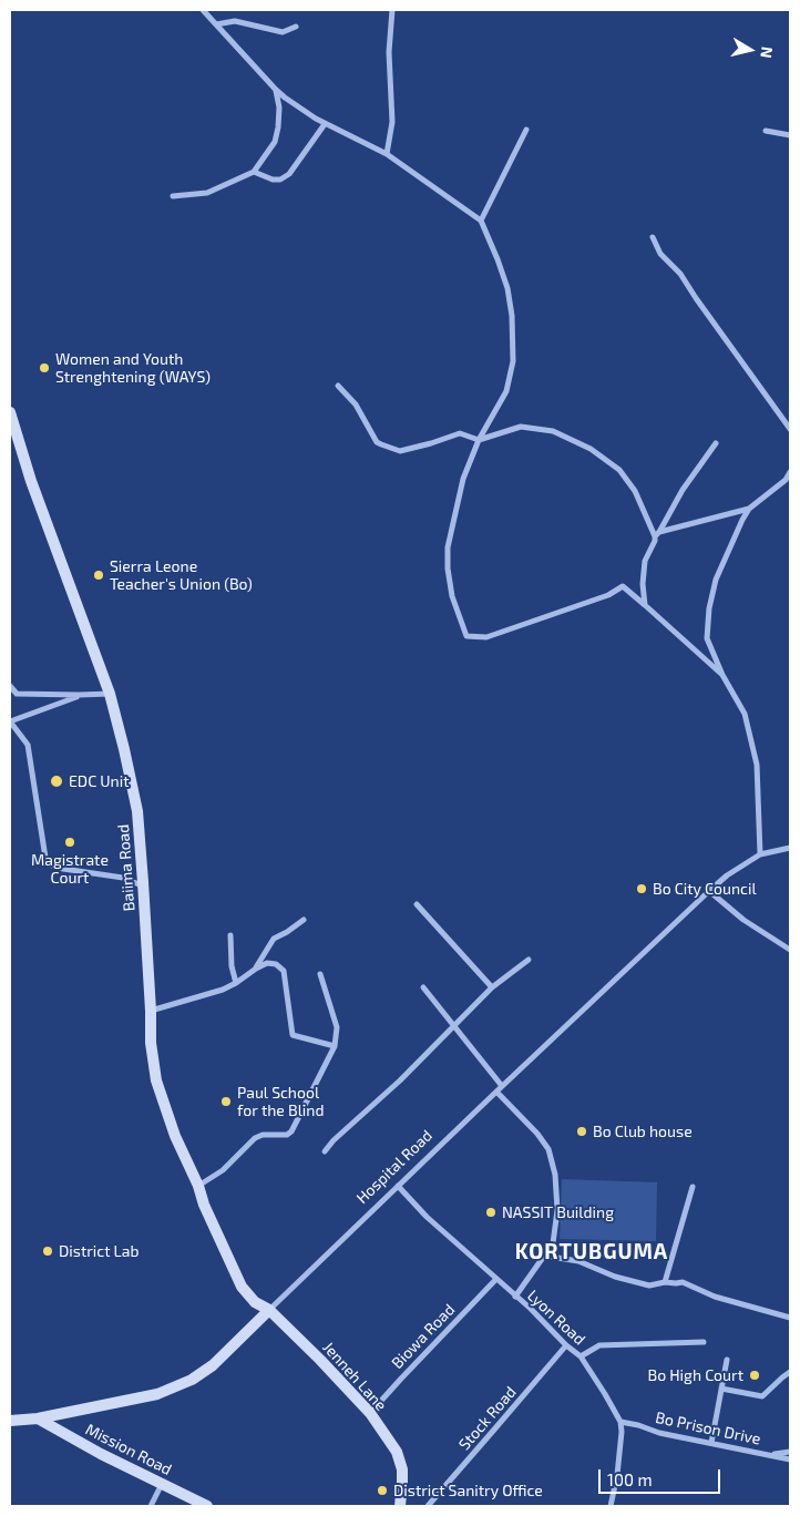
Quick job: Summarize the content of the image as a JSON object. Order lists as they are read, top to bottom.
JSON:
{
  "streets": {
    "street": [
      "Baiima Road",
      "Hospital Road",
      "Lyon Road",
      "Biowa Road",
      "Jenneh Lane",
      "Stock Road",
      "Bo Prison Drive",
      "Mission Road"
    ]
  },
  "crossings": [
    ["Baiima Road", "Hospital Road"],
    ["Baiima Road", "Jenneh Lane"],
    ["Hospital Road", "Lyon Road"],
    ["Hospital Road", "Jenneh Lane"],
    ["Hospital Road", "Mission Road"],
    ["Lyon Road", "Biowa Road"],
    ["Lyon Road", "Stock Road"],
    ["Lyon Road", "Bo Prison Drive"],
    ["Biowa Road", "Jenneh Lane"]
  ],
  "districts": ["KORTUBGUMA"],
  "places": [
    "Women and Youth Strenghtening (WAYS)",
    "Sierra Leone Teacher's Union (Bo)",
    "EDC Unit",
    "Magistrate Court",
    "Bo City Council",
    "Paul School for the Blind",
    "Bo Club house",
    "NASSIT Building",
    "District Lab",
    "Bo High Court",
    "District Sanitry Office"
  ],
  "scale_bar": "100 m",
  "north": "right"
}
